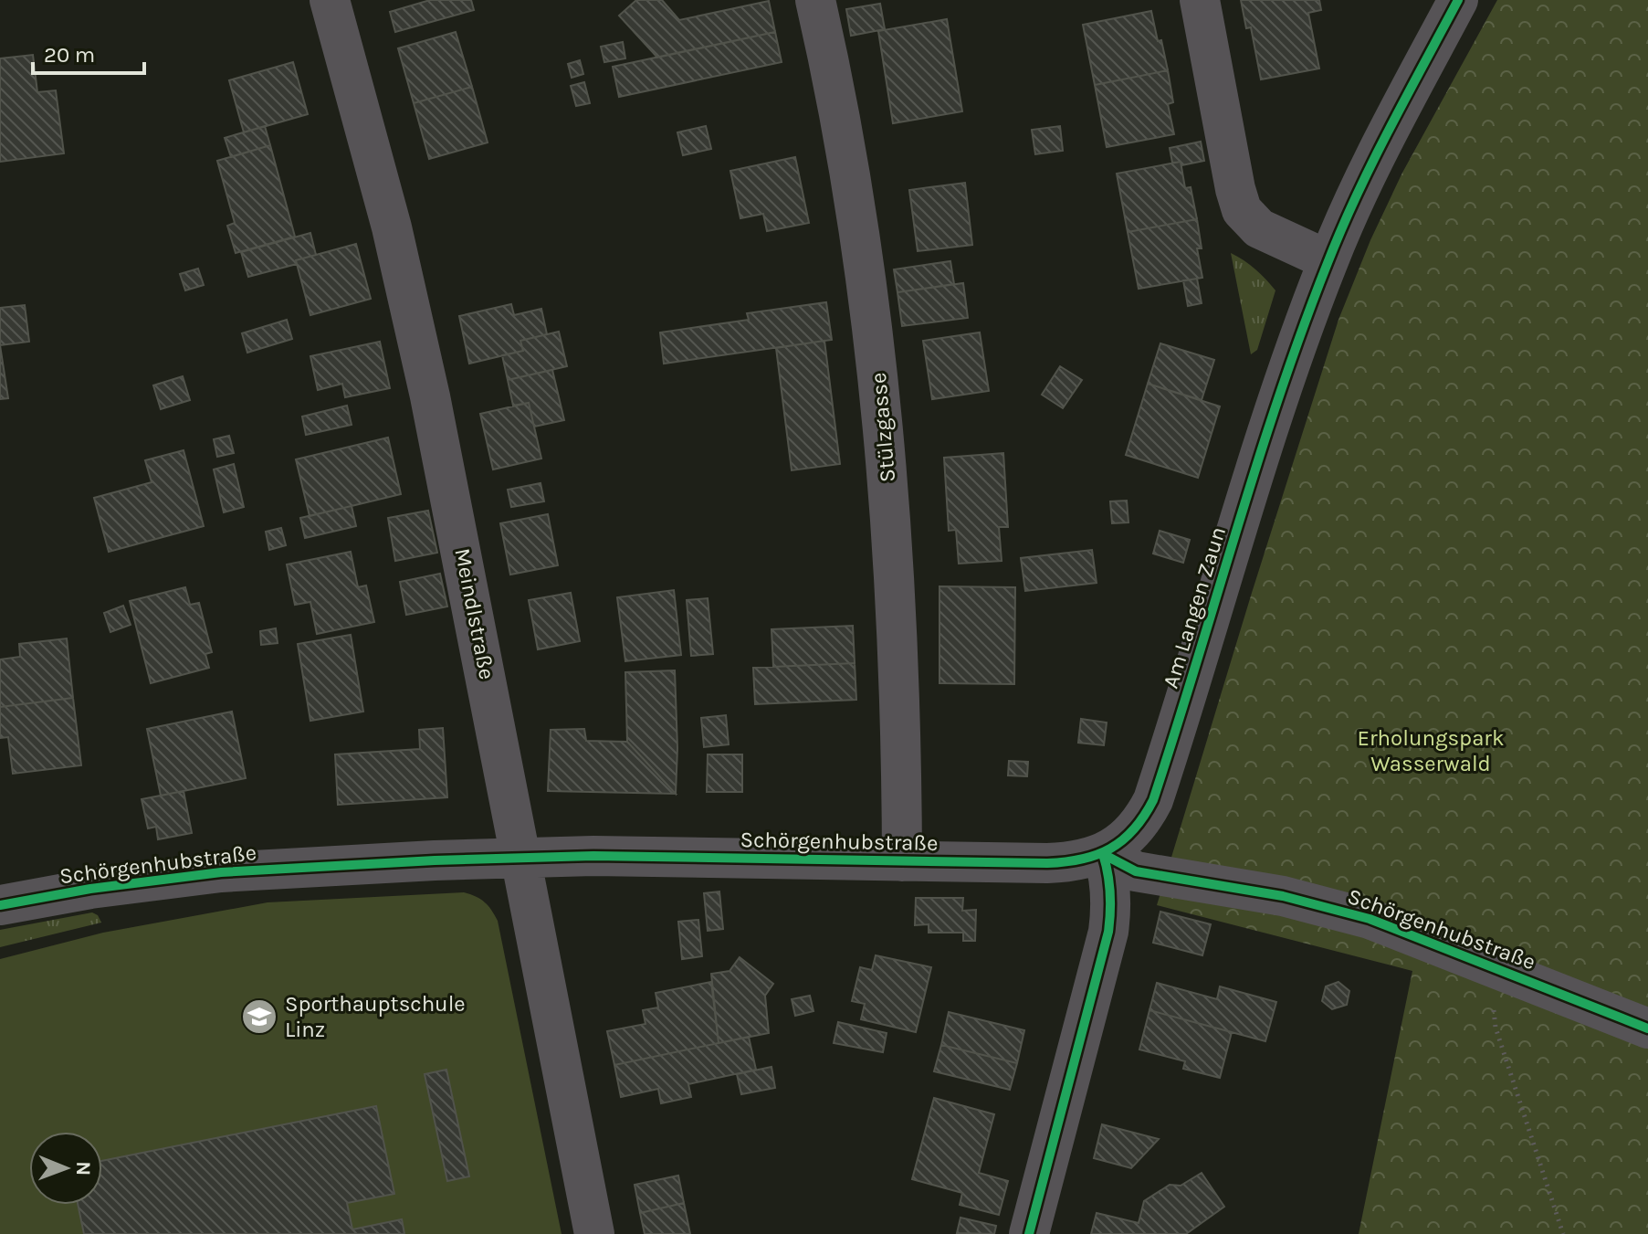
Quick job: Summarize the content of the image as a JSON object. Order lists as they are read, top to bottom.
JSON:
{
  "streets": {
    "street": [
      "Stülzgasse",
      "Am Langen Zaun",
      "Meindlstraße",
      "Schörgenhubstraße"
    ]
  },
  "crossings": [
    ["Stülzgasse", "Schörgenhubstraße"],
    ["Am Langen Zaun", "Schörgenhubstraße"],
    ["Meindlstraße", "Schörgenhubstraße"]
  ],
  "parks": ["Erholungspark Wasserwald"],
  "places": {
    "school or university": ["Sporthauptschule Linz"]
  },
  "scale_bar": "20 m",
  "north": "right"
}
